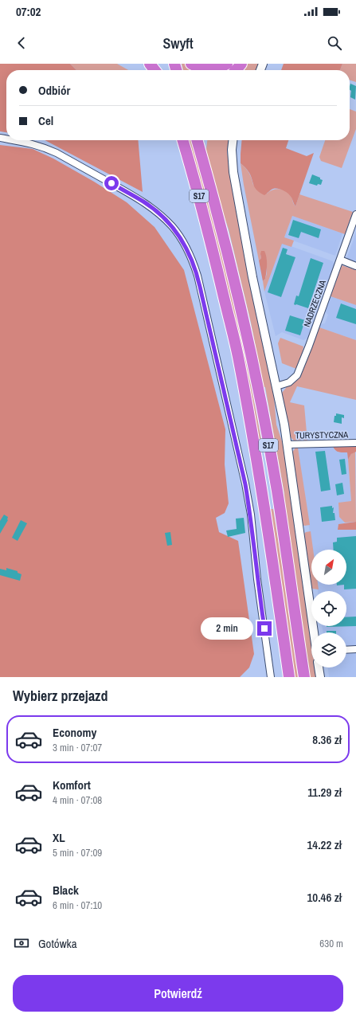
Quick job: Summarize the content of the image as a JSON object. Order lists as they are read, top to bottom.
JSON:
{
  "streets": {
    "highway": ["S17"],
    "street": ["NADRZECZNA", "TURYSTYCZNA"]
  },
  "north": "top right",
  "page": {
    "status": "07:02",
    "header": "Swyft",
    "banner": ["Odbiór", "Cel"],
    "bubble": "2 min",
    "heading": "Wybierz przejazd",
    "list": [
      {
        "name": "Economy",
        "note": "3 min · 07:07",
        "value": "8.36 zł"
      },
      {
        "name": "Komfort",
        "note": "4 min · 07:08",
        "value": "11.29 zł"
      },
      {
        "name": "XL",
        "note": "5 min · 07:09",
        "value": "14.22 zł"
      },
      {
        "name": "Black",
        "note": "6 min · 07:10",
        "value": "10.46 zł"
      }
    ],
    "pay": ["Gotówka", "630 m"],
    "buttons": "Potwierdź"
  }
}
